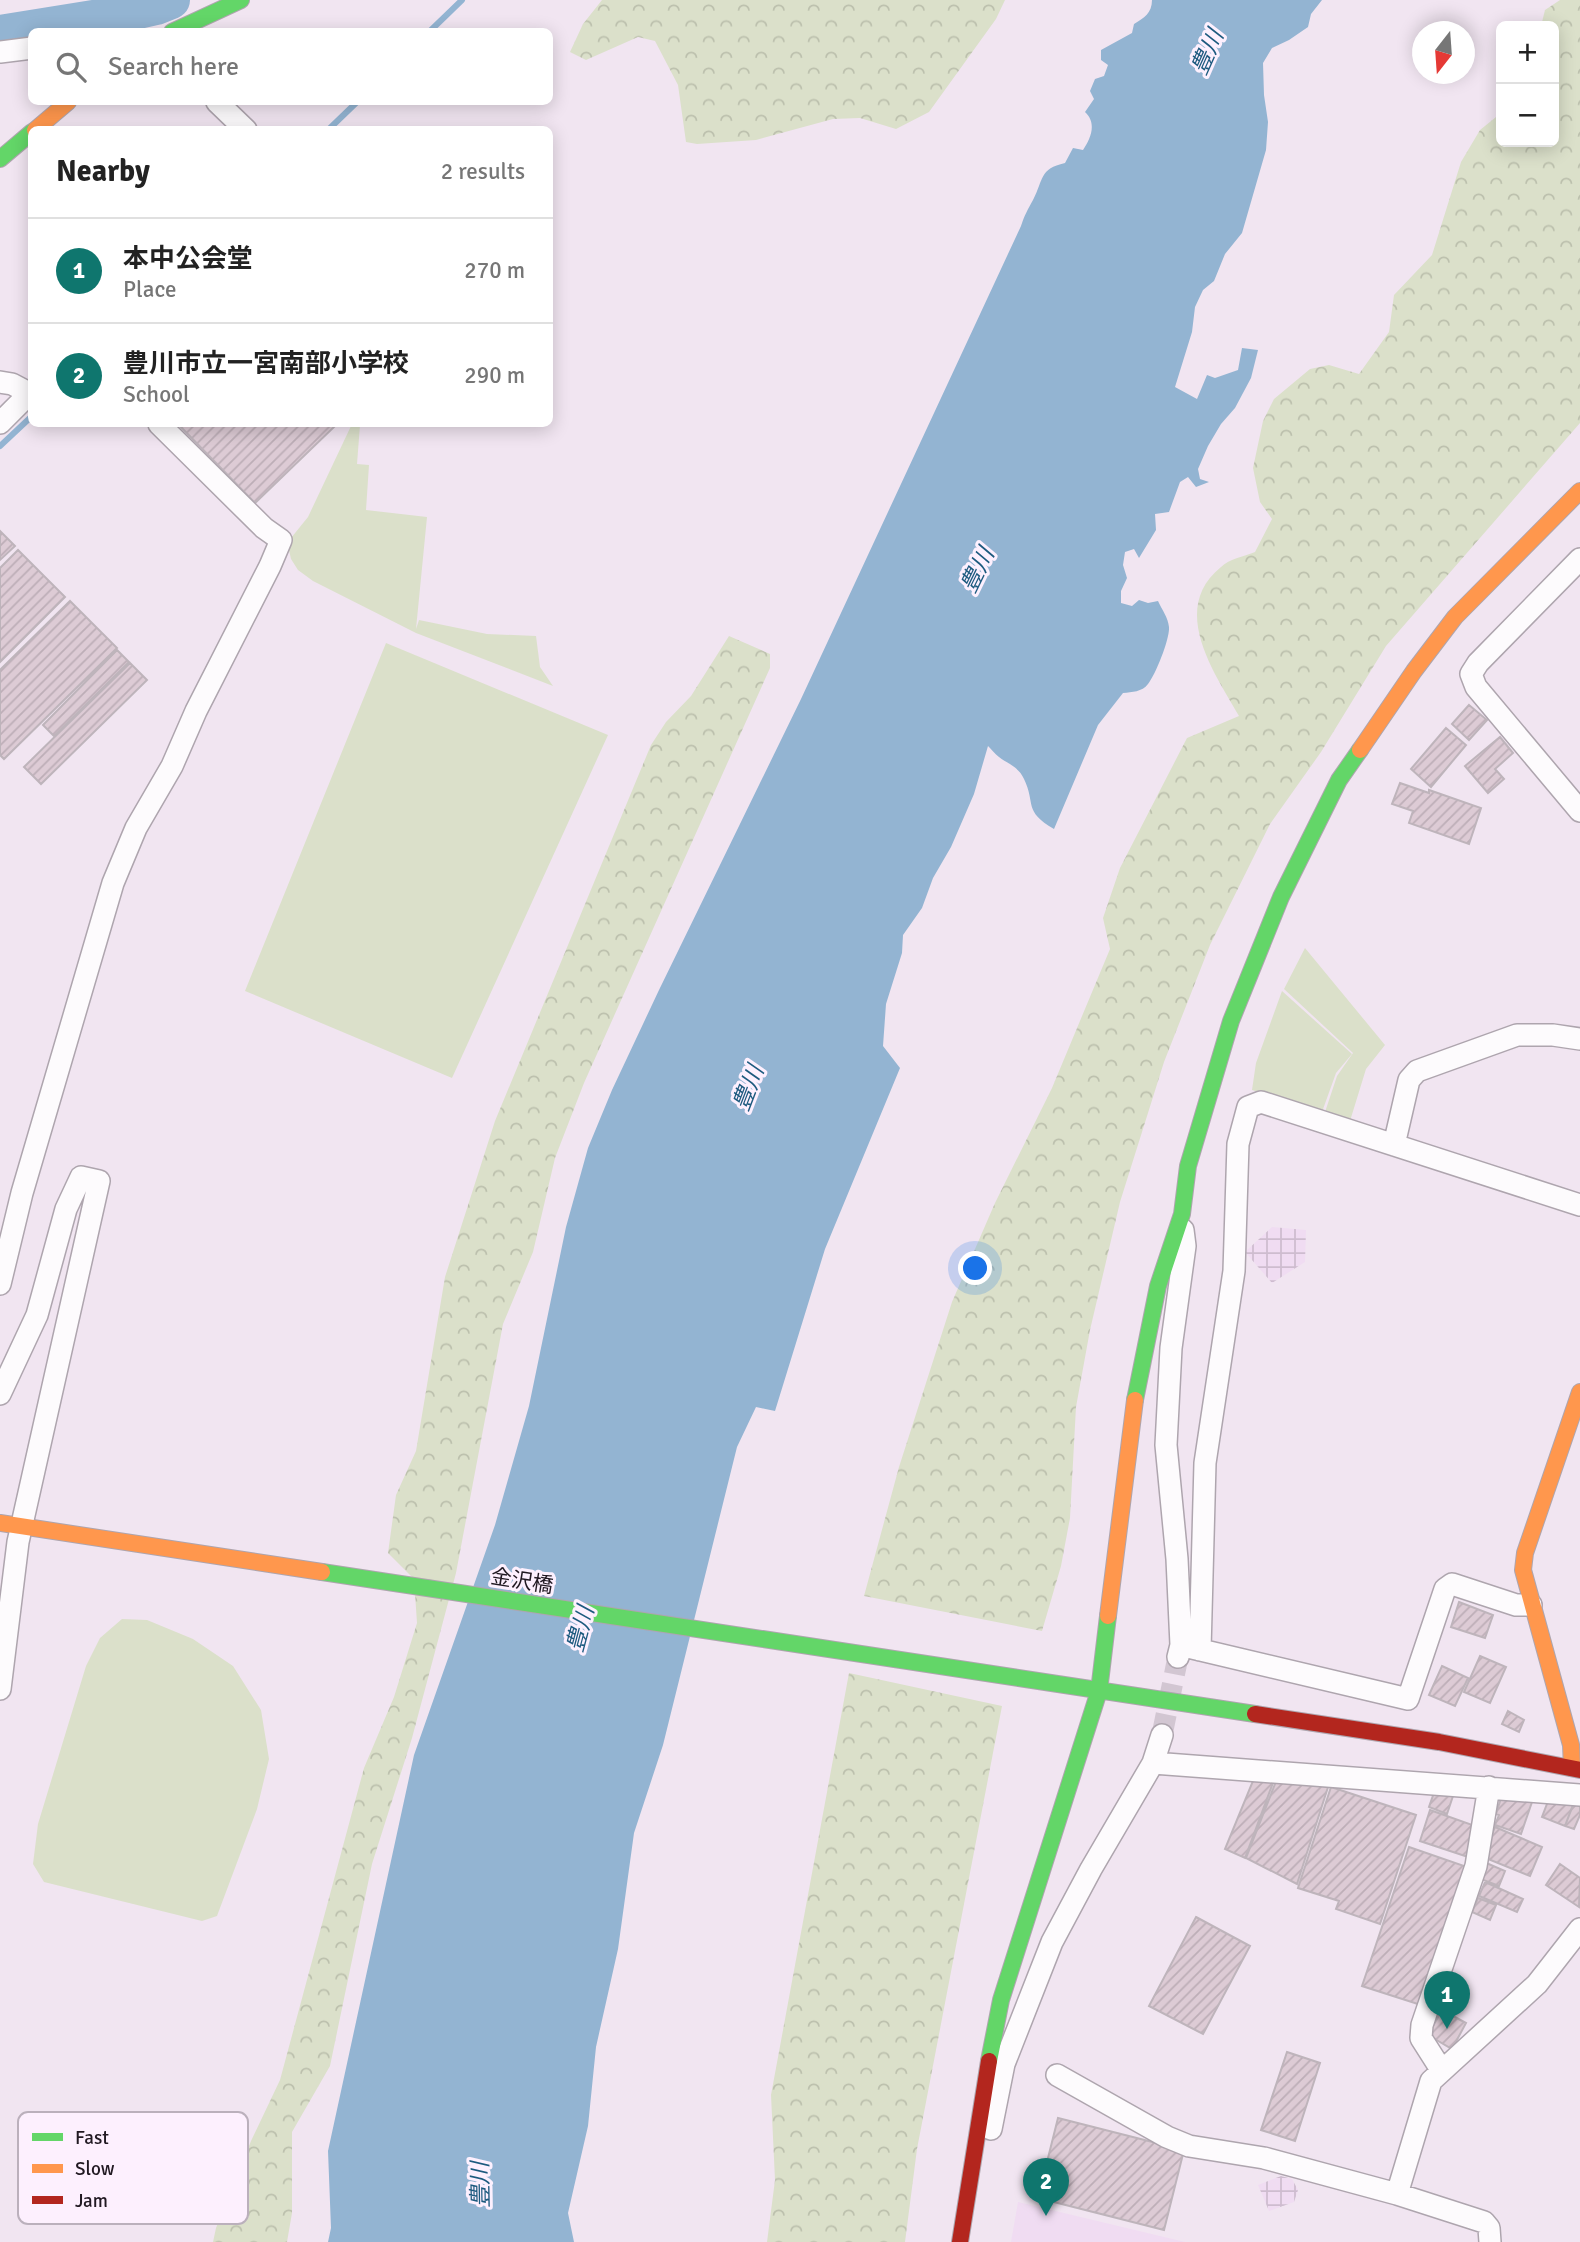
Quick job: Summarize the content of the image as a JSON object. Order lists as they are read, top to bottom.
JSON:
{
  "streets": {
    "street": ["金沢橋"]
  },
  "water": ["豊川"],
  "legend": ["Fast", "Slow", "Jam"],
  "north": "bottom",
  "page": {
    "map_buttons": ["+", "−"],
    "search": "Search here",
    "heading": ["Nearby", "2 results"],
    "list": [
      {
        "mark": "1",
        "name": "本中公会堂",
        "note": "Place",
        "value": "270 m"
      },
      {
        "mark": "2",
        "name": "豊川市立一宮南部小学校",
        "note": "School",
        "value": "290 m"
      }
    ],
    "pins": ["1", "2"]
  }
}
